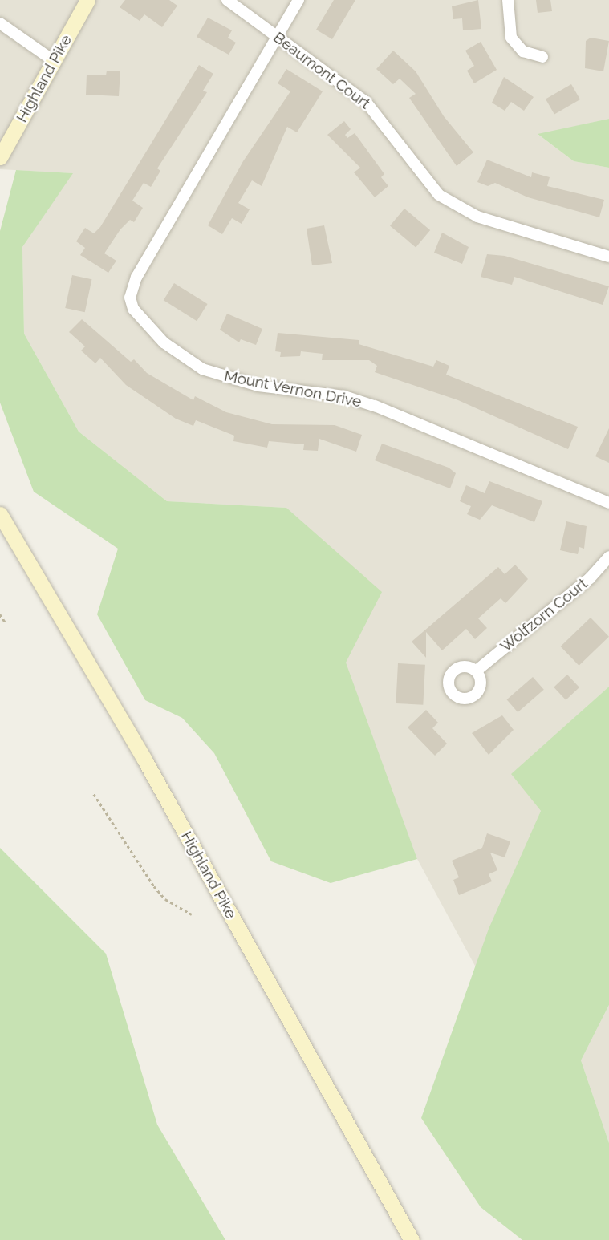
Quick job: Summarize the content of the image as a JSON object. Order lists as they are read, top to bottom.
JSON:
{
  "streets": {
    "main road": ["Highland Pike"],
    "street": ["Beaumont Court", "Mount Vernon Drive", "Wolfzorn Court"]
  },
  "crossings": [
    ["Beaumont Court", "Mount Vernon Drive"]
  ]
}
